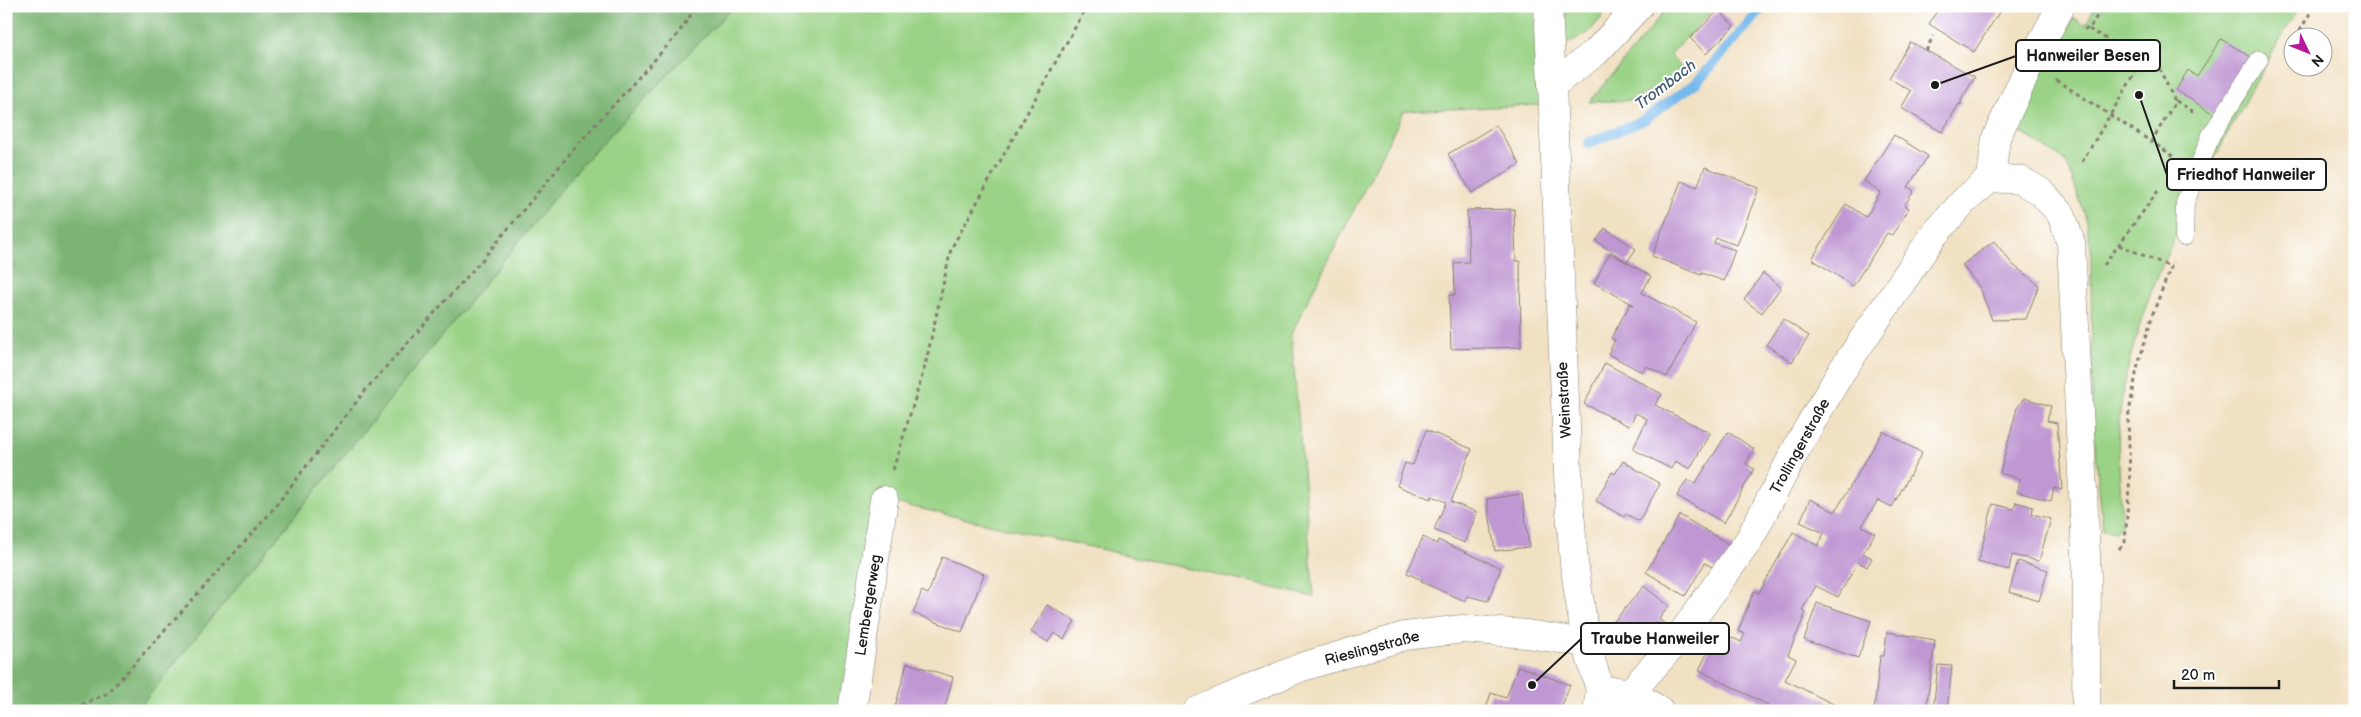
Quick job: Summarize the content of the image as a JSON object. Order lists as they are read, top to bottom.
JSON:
{
  "streets": {
    "street": [
      "Weinstraße",
      "Trollingerstraße",
      "Lembergerweg",
      "Rieslingstraße"
    ]
  },
  "crossings": [
    ["Weinstraße", "Rieslingstraße"]
  ],
  "water": ["Trombach"],
  "places": ["Hanweiler Besen", "Friedhof Hanweiler", "Traube Hanweiler"],
  "scale_bar": "20 m",
  "north": "bottom right"
}
